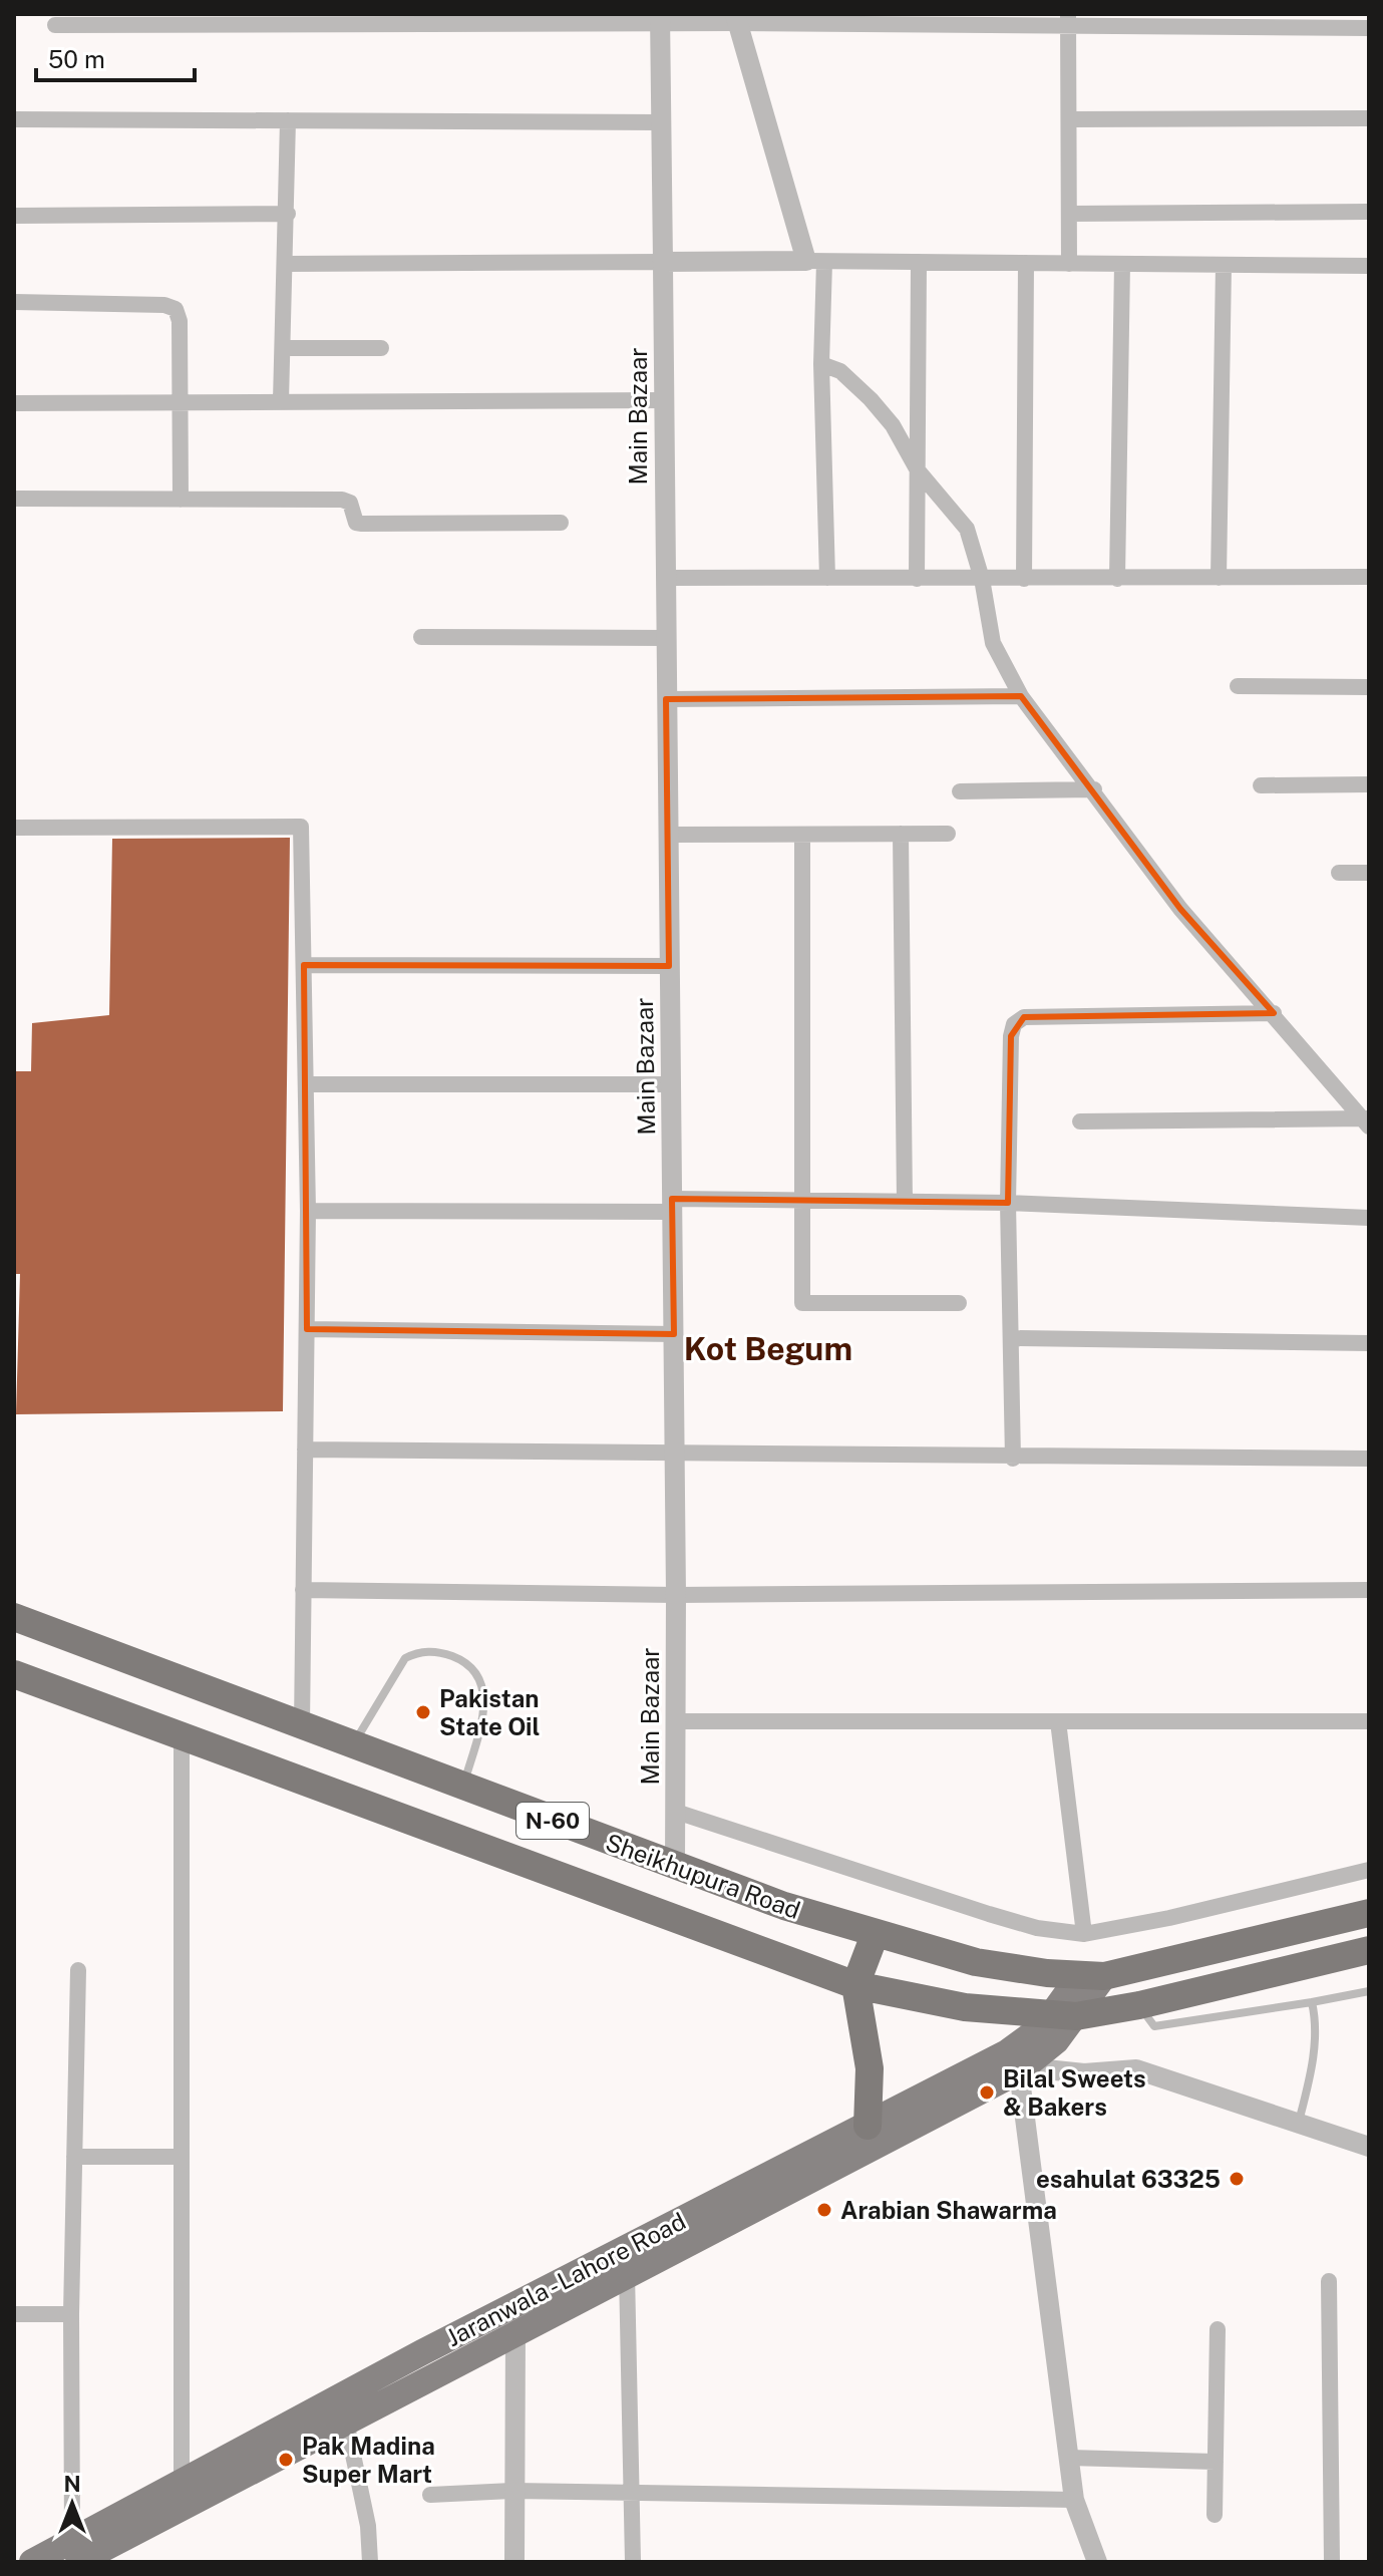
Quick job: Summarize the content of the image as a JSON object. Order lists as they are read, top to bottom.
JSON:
{
  "streets": {
    "highway": ["N-60", "Sheikhupura Road"],
    "main road": ["Jaranwala - Lahore Road"],
    "street": ["Main Bazaar"]
  },
  "crossings": [
    ["Main Bazaar", "Sheikhupura Road"],
    ["Sheikhupura Road", "Jaranwala - Lahore Road"]
  ],
  "districts": ["Kot Begum"],
  "places": [
    "Pakistan State Oil",
    "Bilal Sweets & Bakers",
    "esahulat 63325",
    "Arabian Shawarma",
    "Pak Madina Super Mart"
  ],
  "scale_bar": "50 m",
  "north": "top"
}
